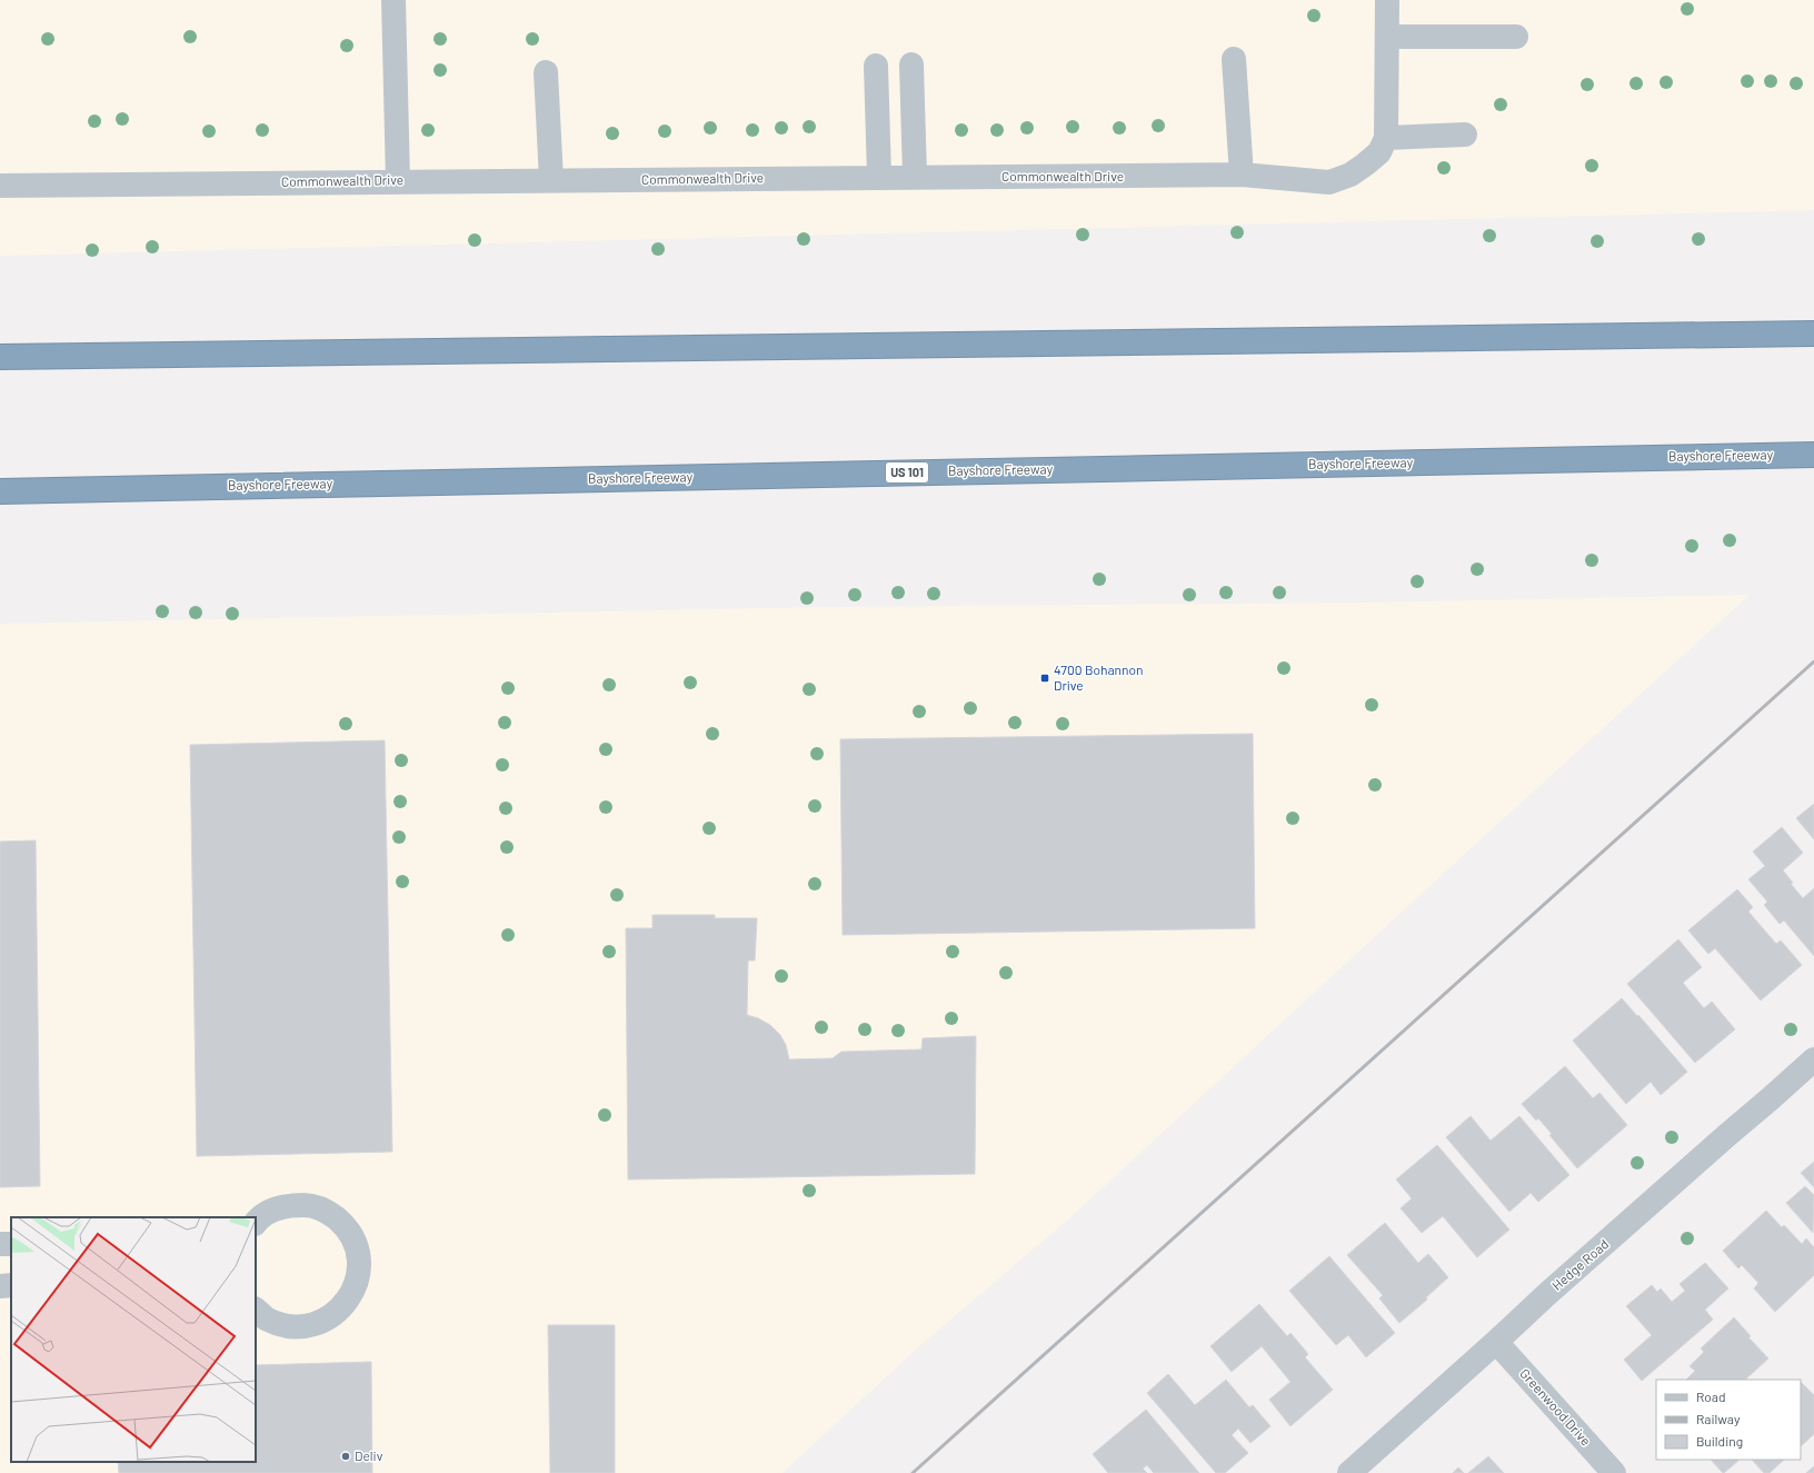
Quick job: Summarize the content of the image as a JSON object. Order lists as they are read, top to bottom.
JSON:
{
  "streets": {
    "highway": ["Bayshore Freeway", "US 101"],
    "street": ["Commonwealth Drive", "Hedge Road", "Greenwood Drive"]
  },
  "crossings": [
    ["Hedge Road", "Greenwood Drive"]
  ],
  "places": {
    "transit": ["4700 Bohannon Drive"],
    "other": ["Deliv"]
  },
  "legend": ["Road", "Railway", "Building"]
}
